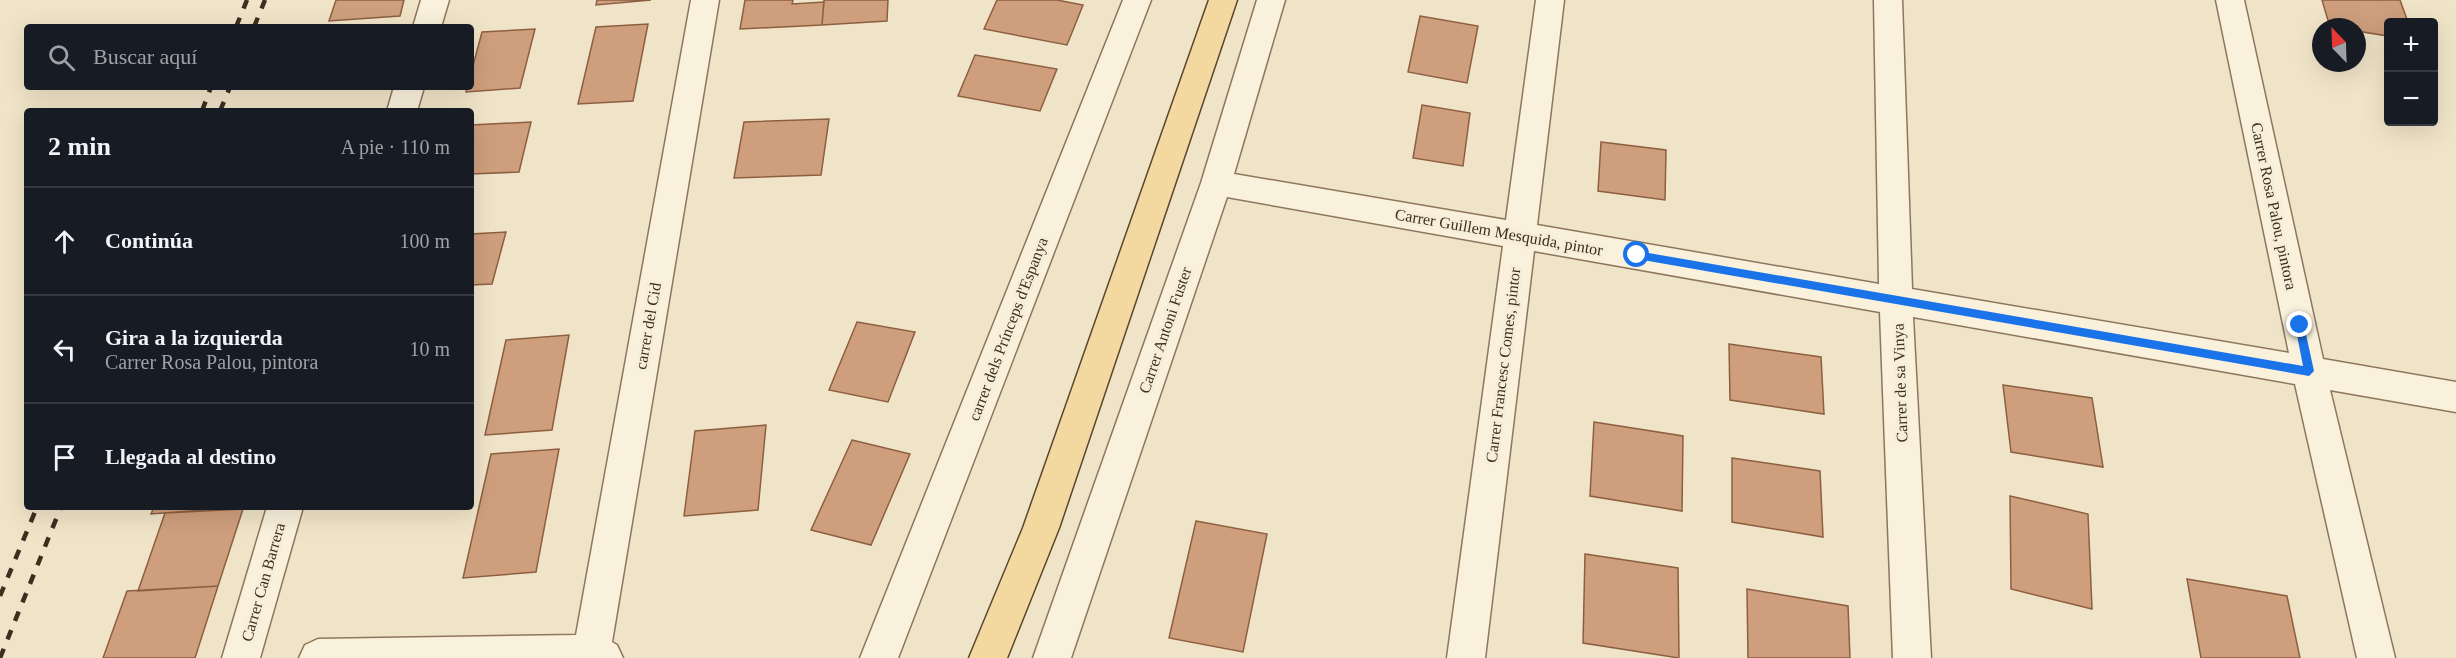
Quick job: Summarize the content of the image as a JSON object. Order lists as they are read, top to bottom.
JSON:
{
  "streets": {
    "street": [
      "Carrer Rosa Palou, pintora",
      "Carrer Guillem Mesquida, pintor",
      "carrer del Cid",
      "carrer dels Prínceps d'Espanya",
      "Carrer Antoni Fuster",
      "Carrer Francesc Comes, pintor",
      "Carrer de sa Vinya",
      "Carrer Can Barrera"
    ]
  },
  "crossings": [
    ["Carrer Rosa Palou, pintora", "Carrer Guillem Mesquida, pintor"],
    ["Carrer Guillem Mesquida, pintor", "Carrer Antoni Fuster"],
    ["Carrer Guillem Mesquida, pintor", "Carrer Francesc Comes, pintor"],
    ["Carrer Guillem Mesquida, pintor", "Carrer de sa Vinya"]
  ],
  "north": "top left",
  "page": {
    "map_buttons": ["+", "−"],
    "search": "Buscar aquí",
    "heading": ["2 min", "A pie · 110 m"],
    "list": [
      ["Continúa", "100 m"],
      ["Gira a la izquierda", "Carrer Rosa Palou, pintora", "10 m"],
      "Llegada al destino"
    ]
  }
}
